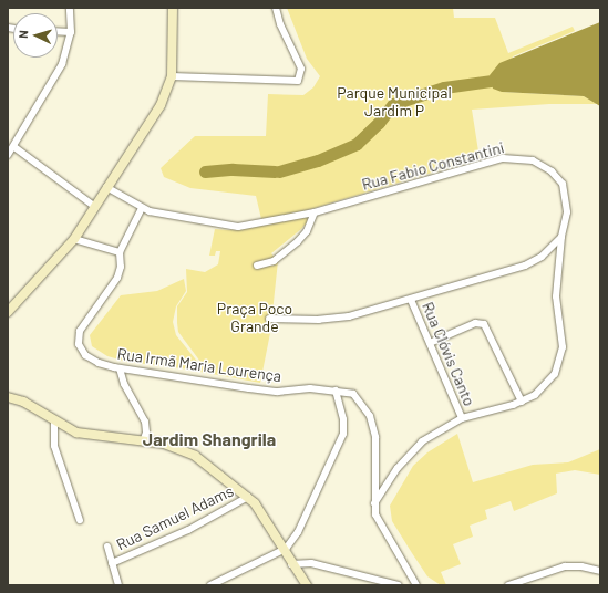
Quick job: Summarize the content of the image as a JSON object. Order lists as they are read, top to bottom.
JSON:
{
  "streets": {
    "street": [
      "Rua Fabio Constantini",
      "Rua Clóvis Canto",
      "Rua Irmã Maria Lourença",
      "Rua Samuel Adams"
    ]
  },
  "crossings": [
    ["Rua Fabio Constantini", "Rua Clóvis Canto"],
    ["Rua Fabio Constantini", "Rua Irmã Maria Lourença"]
  ],
  "districts": ["Jardim Shangrila"],
  "parks": ["Parque Municipal Jardim P", "Praça Poco Grande"],
  "north": "left"
}
